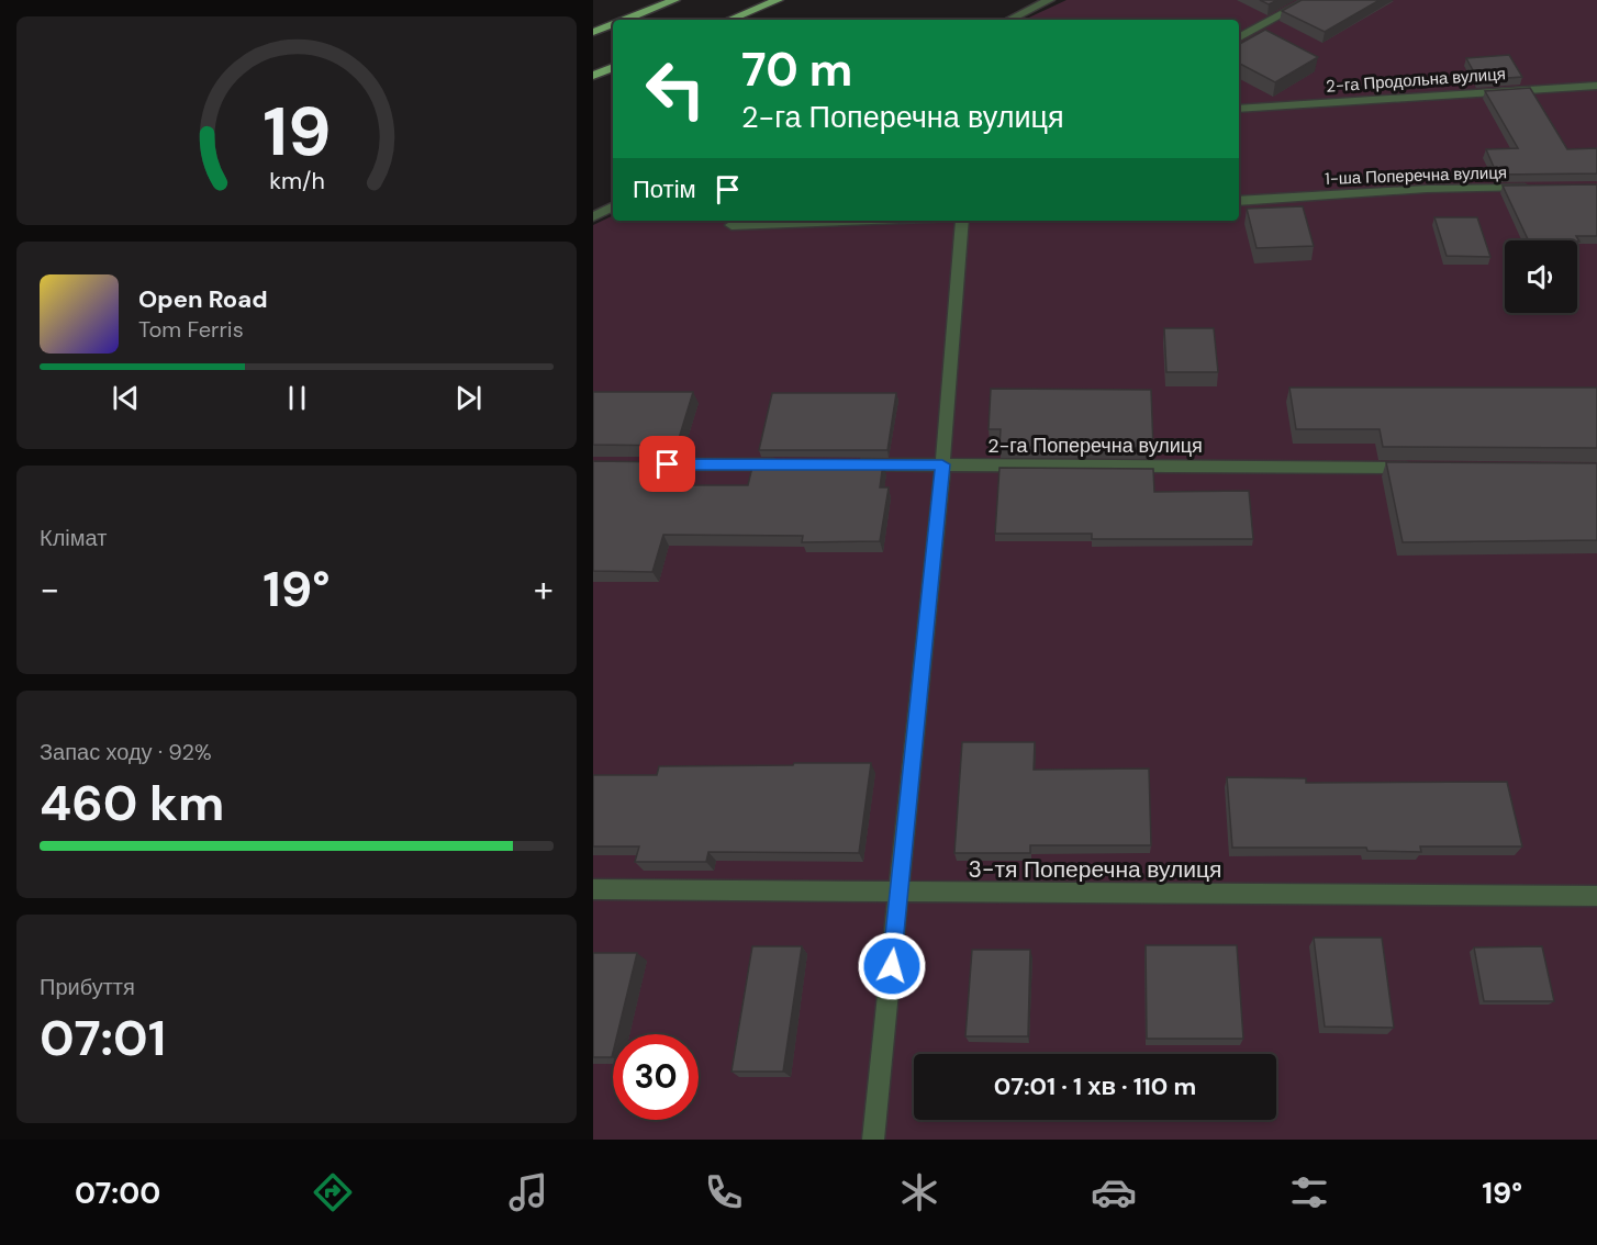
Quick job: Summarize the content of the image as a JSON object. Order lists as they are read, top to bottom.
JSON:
{
  "streets": {
    "street": [
      "2-га Продольна вулиця",
      "1-ша Поперечна вулиця",
      "2-га Поперечна вулиця",
      "3-тя Поперечна вулиця"
    ]
  },
  "page": {
    "turn": ["70 m", "2-га Поперечна вулиця"],
    "then": "Потім",
    "song": ["Open Road", "Tom Ferris"],
    "tile": [
      "Клімат",
      ["Запас ходу · 92%", "460 km"],
      ["Прибуття", "07:01"]
    ],
    "heat": ["−", "19°", "+"],
    "limit": "30",
    "trip": "07:01 · 1 хв · 110 m",
    "tabs": ["07:00", "19°"],
    "gauge": ["19", "km/h"]
  }
}
